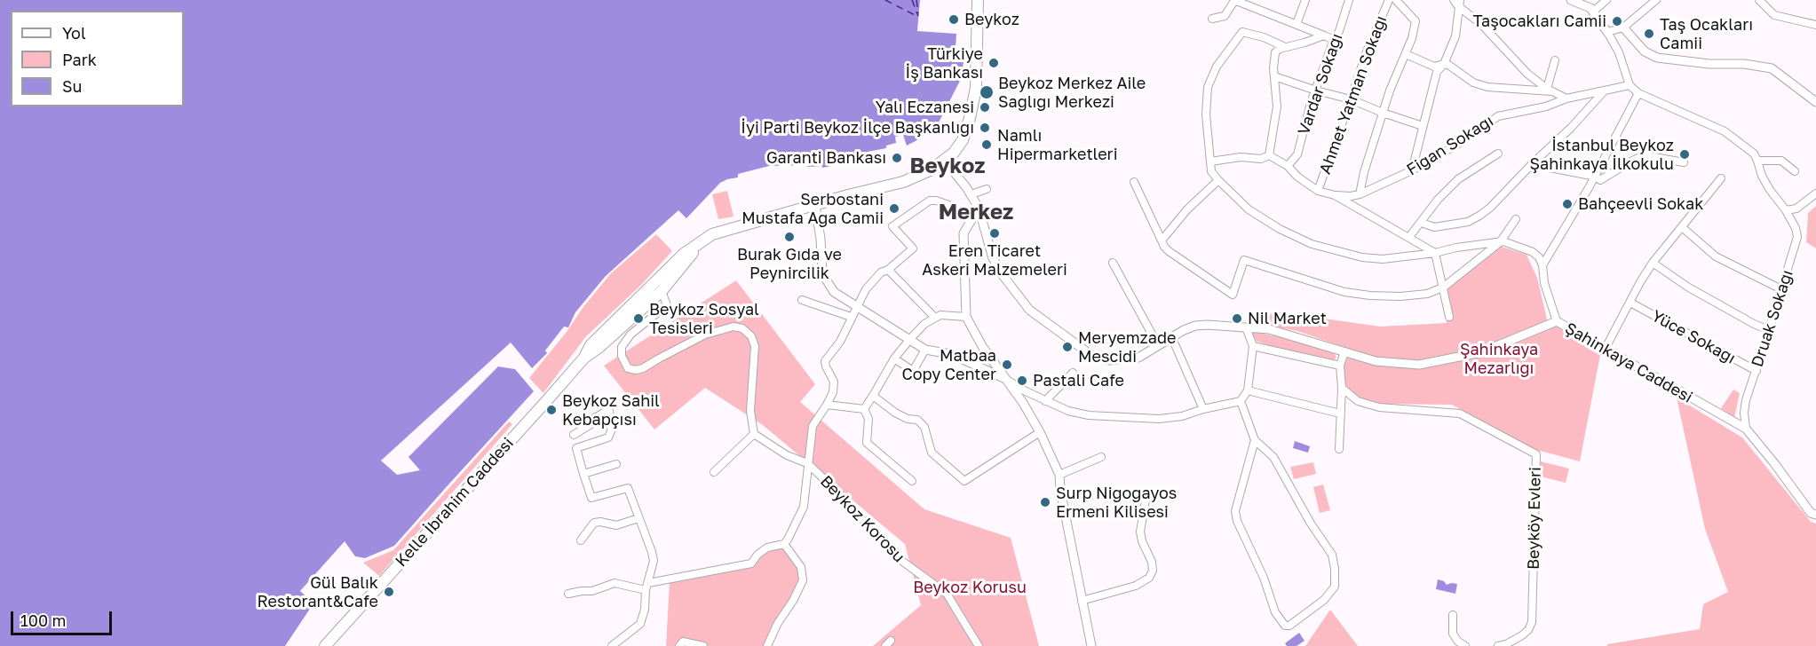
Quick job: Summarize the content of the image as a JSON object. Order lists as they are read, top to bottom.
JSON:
{
  "streets": {
    "main road": ["Kelle İbrahim Caddesi"],
    "street": [
      "Vardar Sokağı",
      "Ahmet Yatman Sokağı",
      "Figan Sokağı",
      "Druak Sokağı",
      "Yüce Sokağı",
      "Şahinkaya Caddesi",
      "Beyköy Evleri",
      "Beykoz Korosu"
    ]
  },
  "crossings": [
    ["Druak Sokağı", "Yüce Sokağı"],
    ["Druak Sokağı", "Şahinkaya Caddesi"],
    ["Şahinkaya Caddesi", "Kelle İbrahim Caddesi"]
  ],
  "districts": ["Beykoz", "Merkez"],
  "parks": ["Şahinkaya Mezarlığı", "Beykoz Korusu"],
  "places": [
    "Beykoz",
    "Taşocakları Camii",
    "Taş Ocakları Camii",
    "Türkiye İş Bankası",
    "Beykoz Merkez Aile Sağlığı Merkezi",
    "Yalı Eczanesi",
    "İyi Parti Beykoz İlçe Başkanlığı",
    "Namlı Hipermarketleri",
    "İstanbul Beykoz Şahinkaya İlkokulu",
    "Garanti Bankası",
    "Bahçeevli Sokak",
    "Serbostani Mustafa Ağa Camii",
    "Eren Ticaret Askeri Malzemeleri",
    "Burak Gıda ve Peynircilik",
    "Beykoz Sosyal Tesisleri",
    "Nil Market",
    "Meryemzade Mescidi",
    "Matbaa Copy Center",
    "Pastali Cafe",
    "Beykoz Sahil Kebapçısı",
    "Surp Nigoğayos Ermeni Kilisesi",
    "Gül Balık Restorant&Cafe"
  ],
  "legend": ["Yol", "Park", "Su"],
  "scale_bar": "100 m"
}
